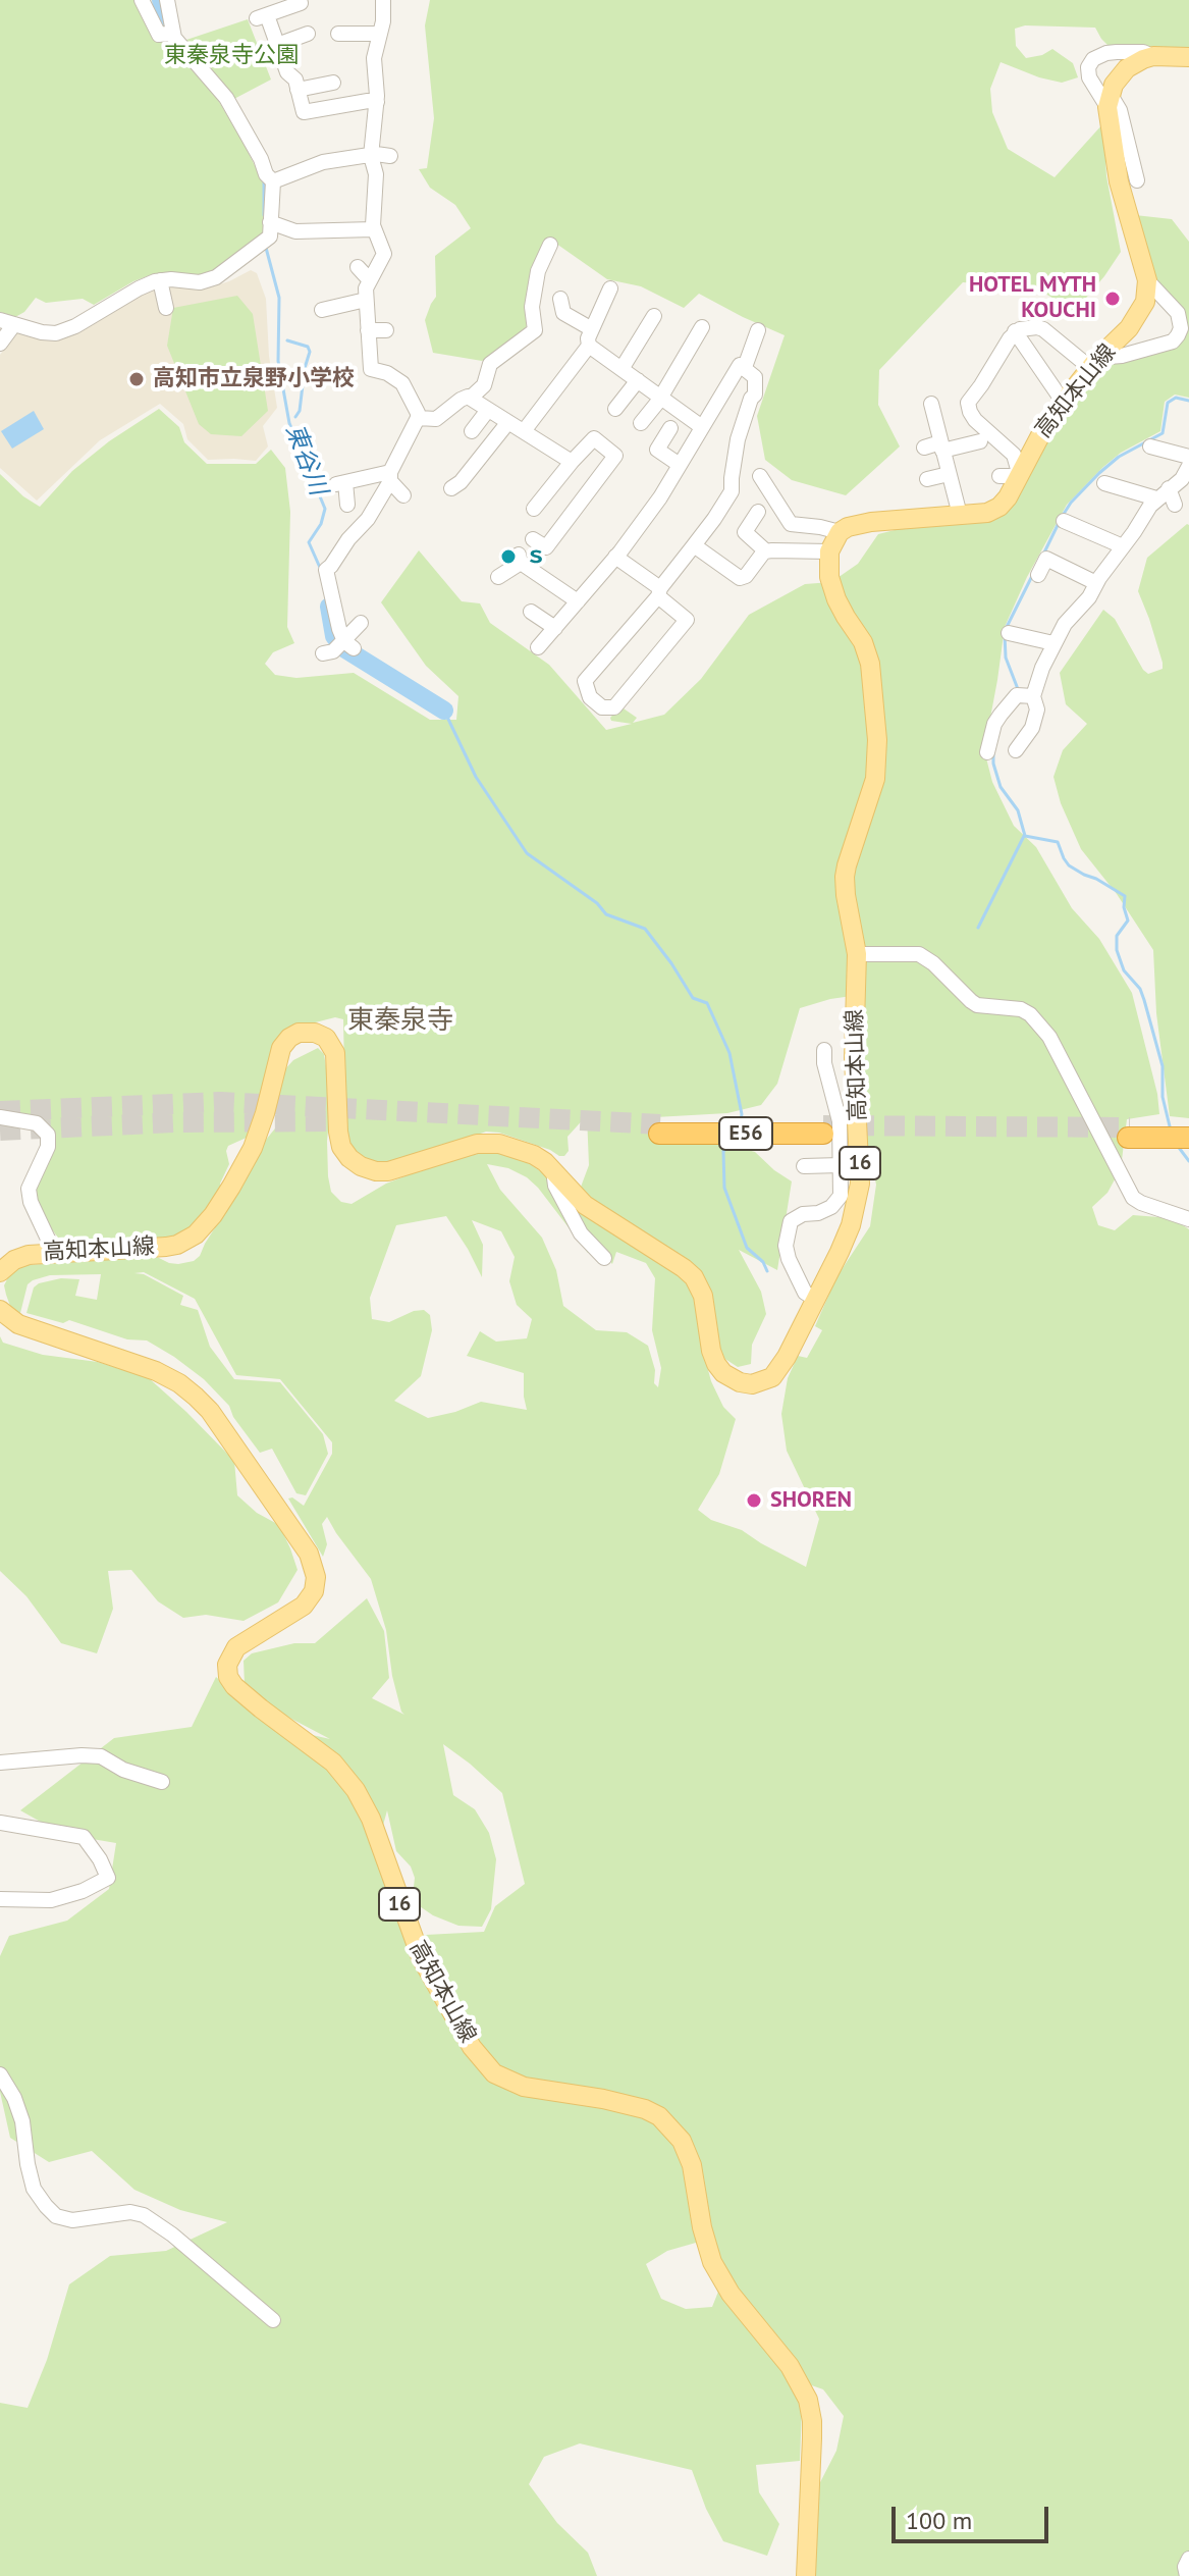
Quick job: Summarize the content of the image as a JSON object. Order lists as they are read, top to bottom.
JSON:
{
  "streets": {
    "highway": ["E56"],
    "main road": ["高知本山線", "16"]
  },
  "districts": ["東秦泉寺"],
  "water": ["東谷川"],
  "parks": ["東秦泉寺公園"],
  "places": [
    "HOTEL MYTH KOUCHI",
    "高知市立泉野小学校",
    "ｓ",
    "SHOREN"
  ],
  "scale_bar": "100 m"
}
